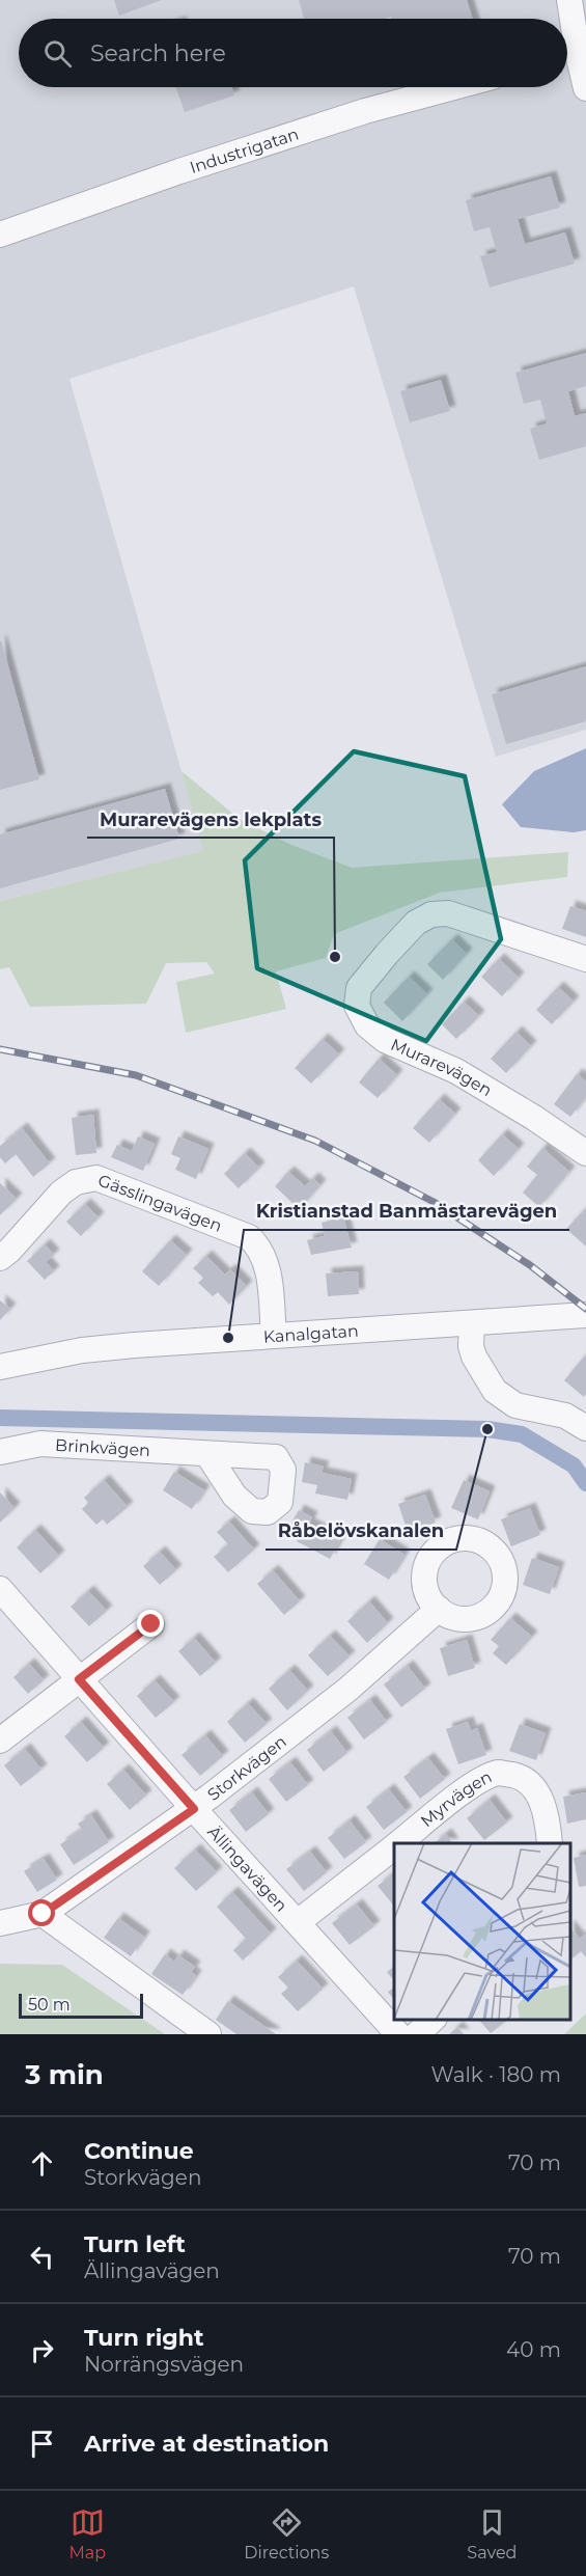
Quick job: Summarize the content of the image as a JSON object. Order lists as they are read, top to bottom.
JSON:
{
  "streets": {
    "street": [
      "Industrigatan",
      "Murarevägen",
      "Gässlingavägen",
      "Kanalgatan",
      "Brinkvägen",
      "Storkvägen",
      "Myrvägen",
      "Ällingavägen"
    ]
  },
  "crossings": [
    ["Gässlingavägen", "Kanalgatan"],
    ["Storkvägen", "Ällingavägen"],
    ["Myrvägen", "Ällingavägen"]
  ],
  "places": ["Murarevägens lekplats", "Kristianstad Banmästarevägen", "Råbelövskanalen"],
  "scale_bar": "50 m",
  "page": {
    "search": "Search here",
    "scale": "50 m",
    "heading": ["3 min", "Walk · 180 m"],
    "list": [
      ["Continue", "Storkvägen", "70 m"],
      ["Turn left", "Ällingavägen", "70 m"],
      ["Turn right", "Norrängsvägen", "40 m"],
      "Arrive at destination"
    ],
    "nav": ["Map", "Directions", "Saved"]
  }
}
